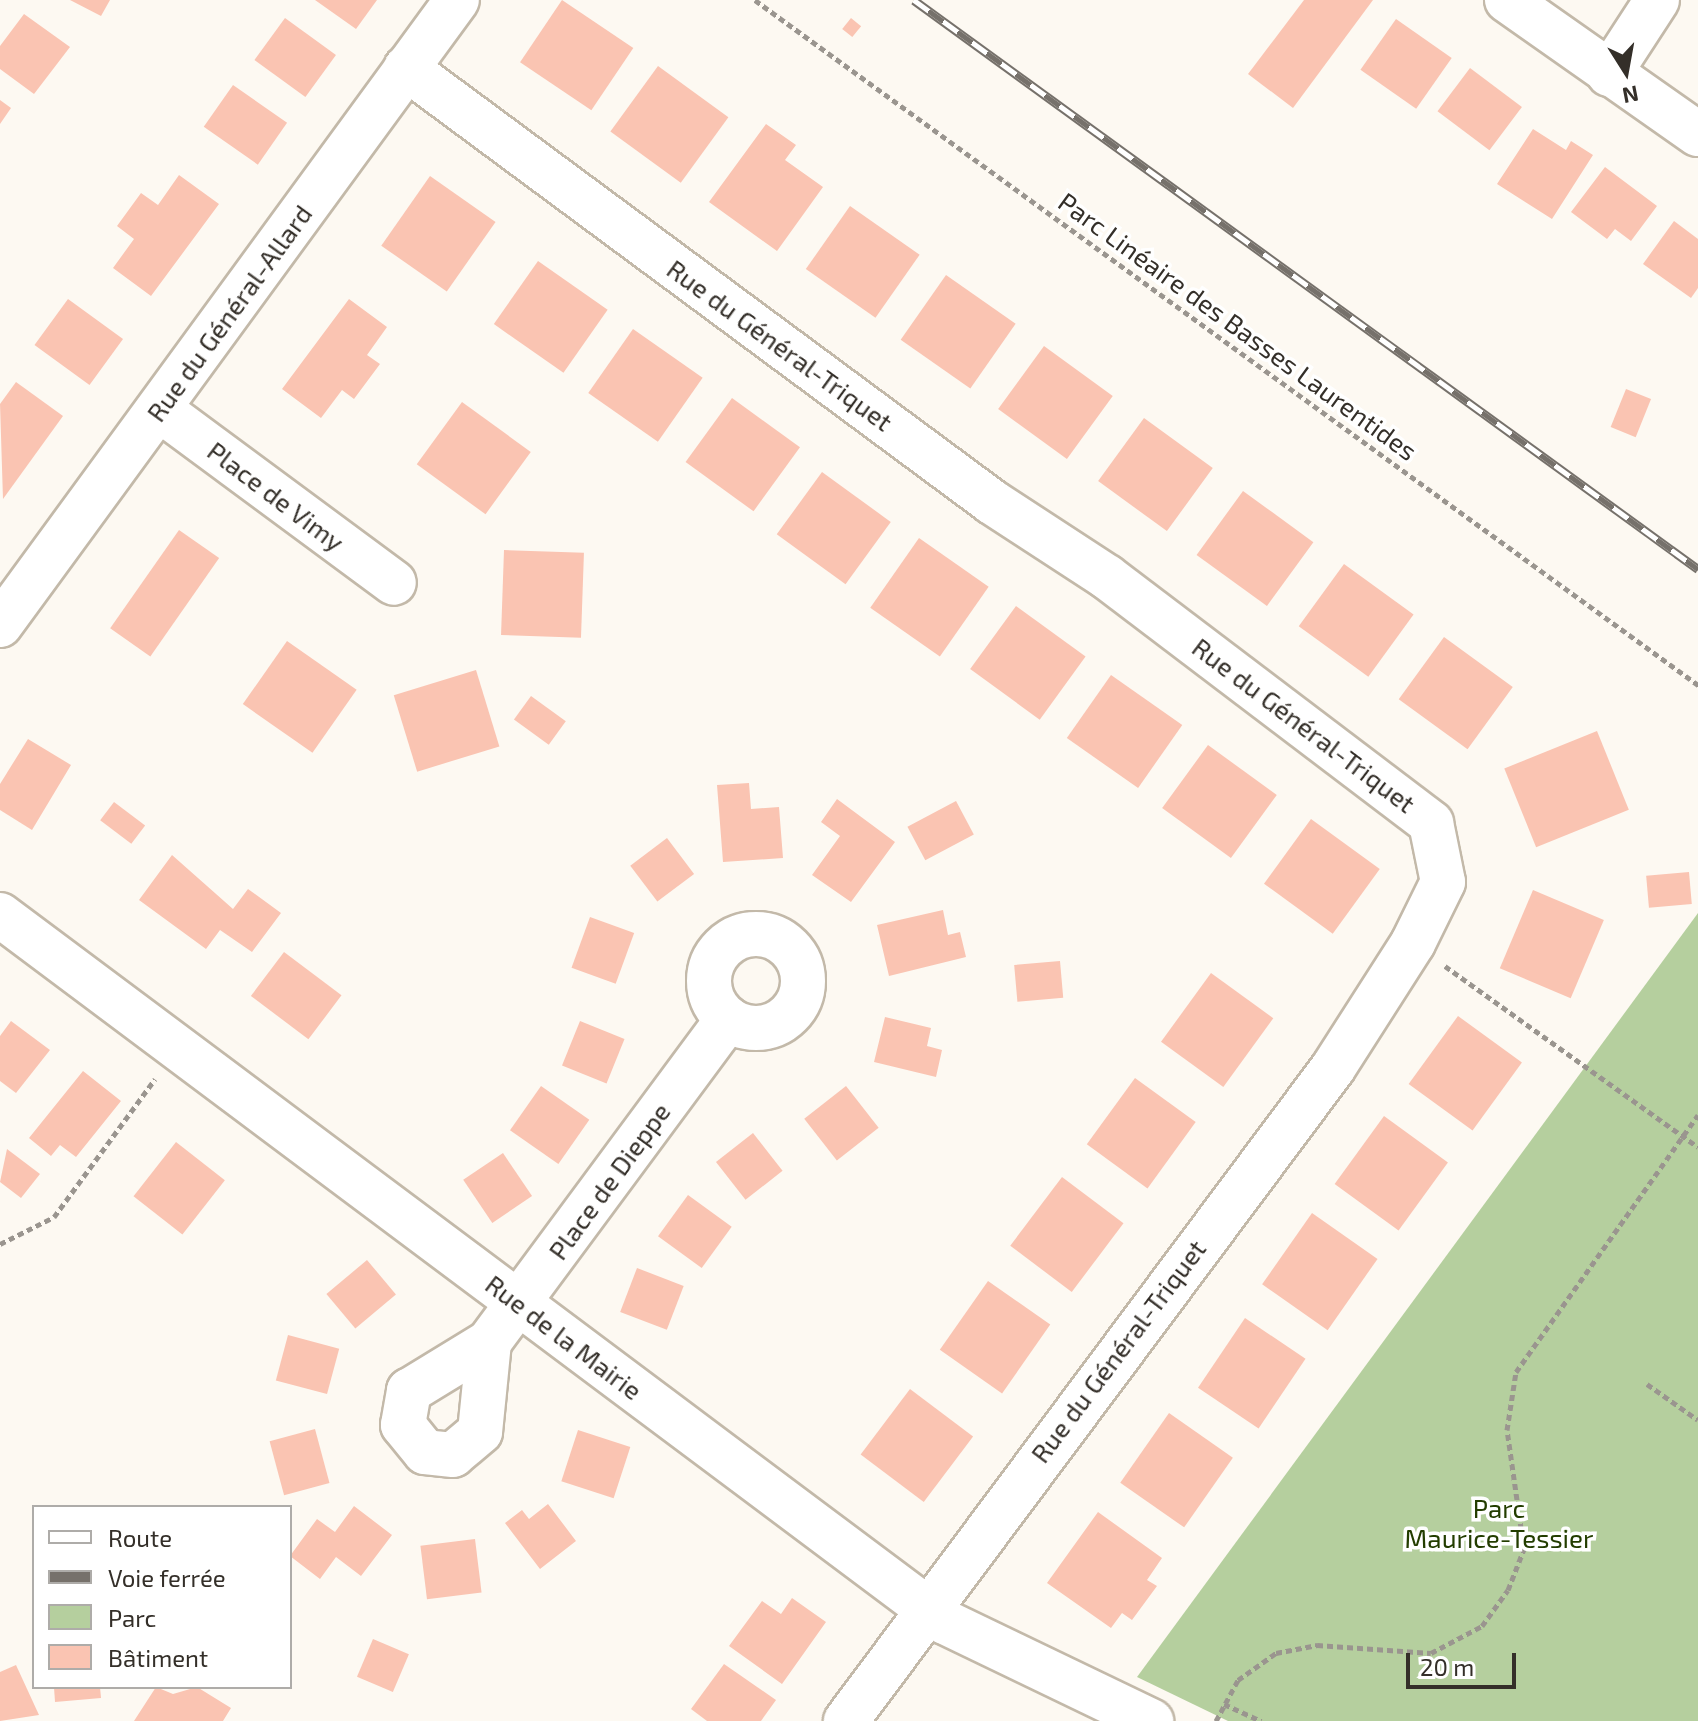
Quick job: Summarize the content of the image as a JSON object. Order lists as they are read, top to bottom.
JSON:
{
  "streets": {
    "street": [
      "Rue du Général-Allard",
      "Rue du Général-Triquet",
      "Place de Vimy",
      "Place de Dieppe",
      "Rue de la Mairie"
    ],
    "path": ["Parc Linéaire des Basses Laurentides"]
  },
  "crossings": [
    ["Rue du Général-Allard", "Rue du Général-Triquet"],
    ["Rue du Général-Allard", "Place de Vimy"],
    ["Rue du Général-Triquet", "Rue de la Mairie"],
    ["Place de Dieppe", "Rue de la Mairie"]
  ],
  "parks": ["Parc Maurice-Tessier"],
  "legend": [
    "Route",
    "Voie ferrée",
    "Parc",
    "Bâtiment"
  ],
  "scale_bar": "20 m",
  "north": "bottom"
}
